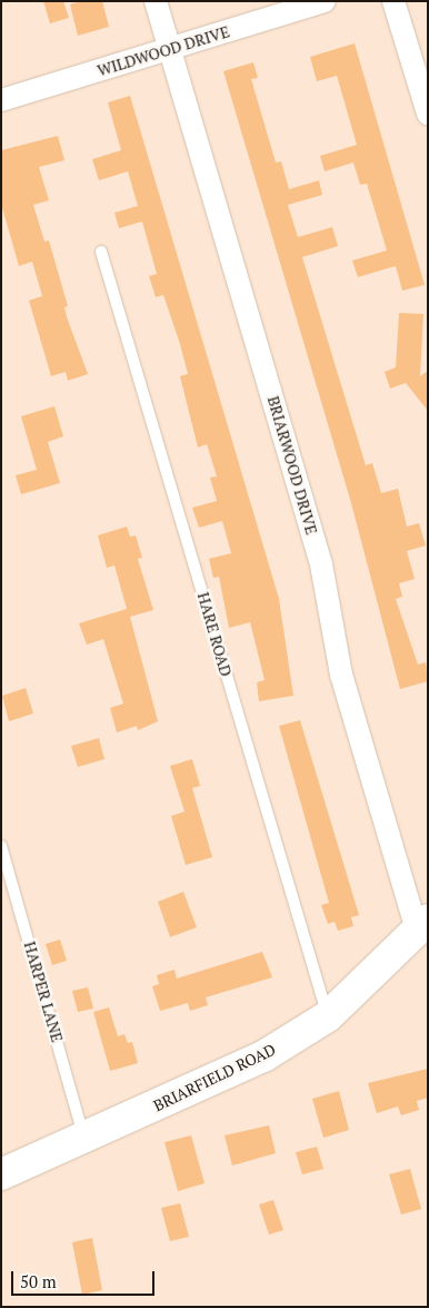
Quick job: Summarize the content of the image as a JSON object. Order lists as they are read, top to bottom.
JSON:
{
  "streets": {
    "main road": ["BRIARFIELD ROAD"],
    "street": ["WILDWOOD DRIVE", "BRIARWOOD DRIVE"],
    "lane": ["HARE ROAD", "HARPER LANE"]
  },
  "crossings": [
    ["WILDWOOD DRIVE", "BRIARWOOD DRIVE"],
    ["BRIARWOOD DRIVE", "BRIARFIELD ROAD"],
    ["HARE ROAD", "BRIARFIELD ROAD"],
    ["HARPER LANE", "BRIARFIELD ROAD"]
  ],
  "scale_bar": "50 m"
}
